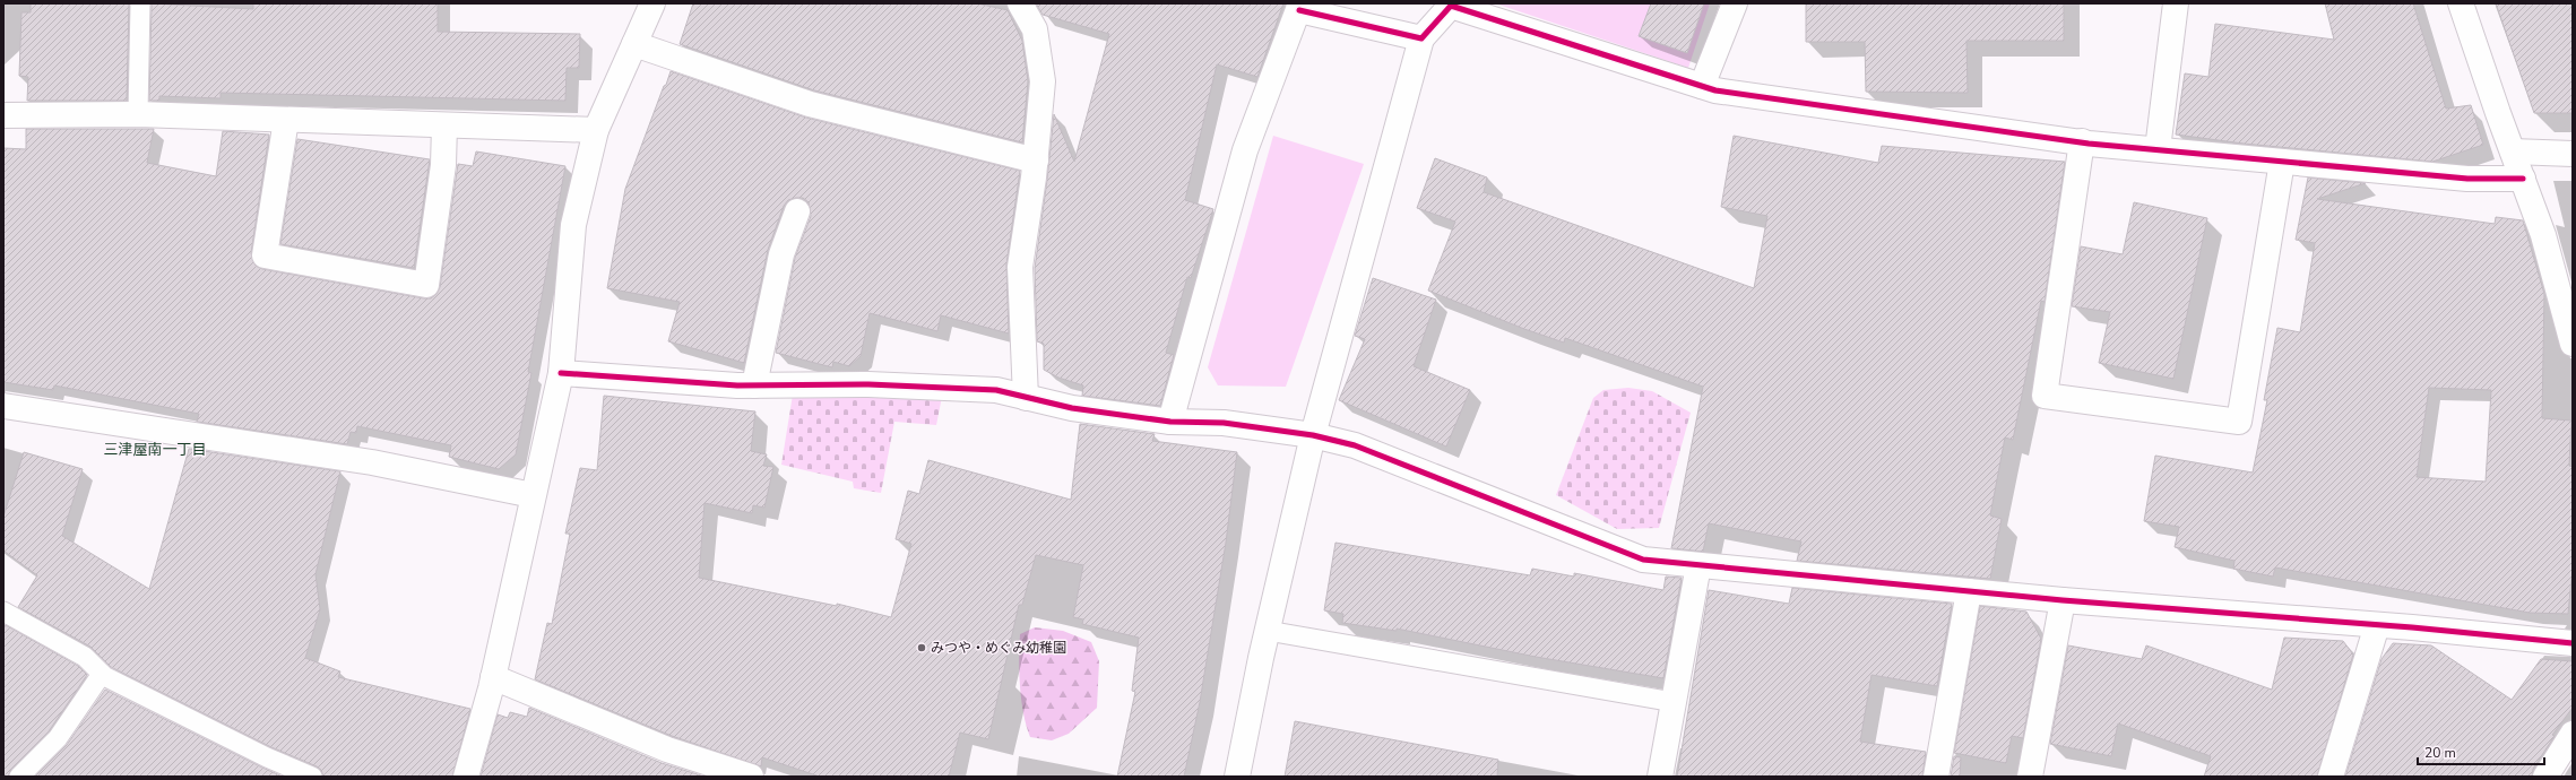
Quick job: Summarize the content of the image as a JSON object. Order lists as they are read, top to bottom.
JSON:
{
  "districts": ["三津屋南一丁目"],
  "places": ["みつや・めぐみ幼稚園"],
  "scale_bar": "20 m"
}
